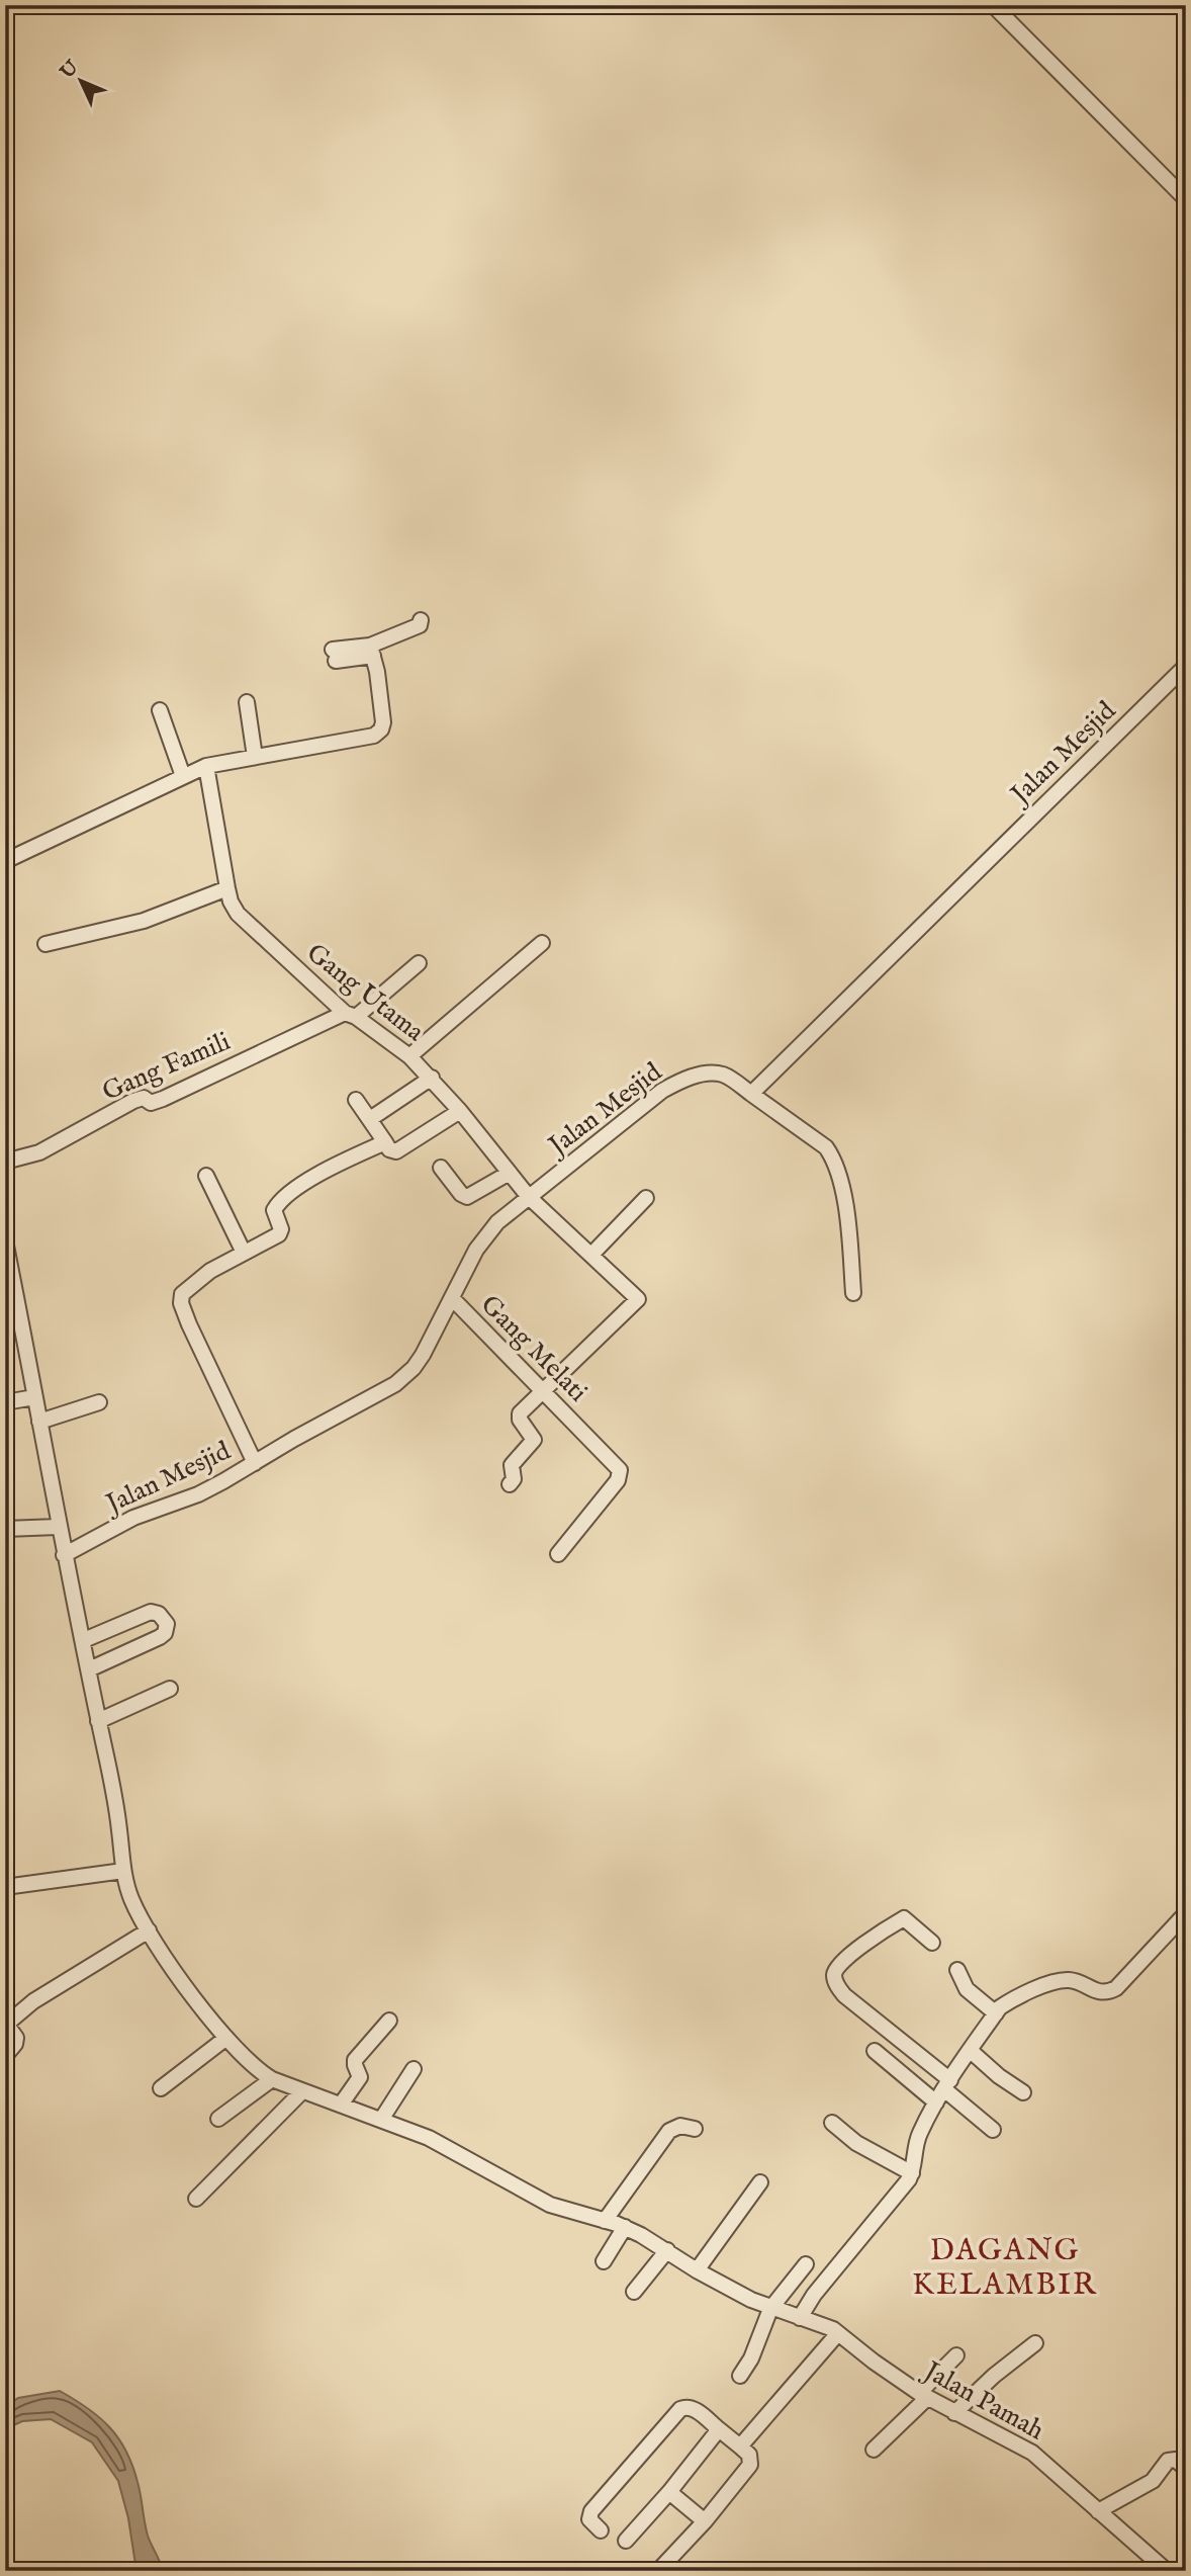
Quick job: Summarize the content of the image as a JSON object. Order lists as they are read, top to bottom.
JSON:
{
  "streets": {
    "street": [
      "Jalan Mesjid",
      "Gang Utama",
      "Gang Famili",
      "Gang Melati",
      "Jalan Pamah"
    ]
  },
  "crossings": [
    ["Jalan Mesjid", "Gang Utama"],
    ["Jalan Mesjid", "Gang Melati"],
    ["Jalan Mesjid", "Jalan Pamah"],
    ["Gang Utama", "Gang Famili"],
    ["Gang Utama", "Gang Melati"]
  ],
  "districts": ["DAGANG KELAMBIR"],
  "north": "top left"
}
